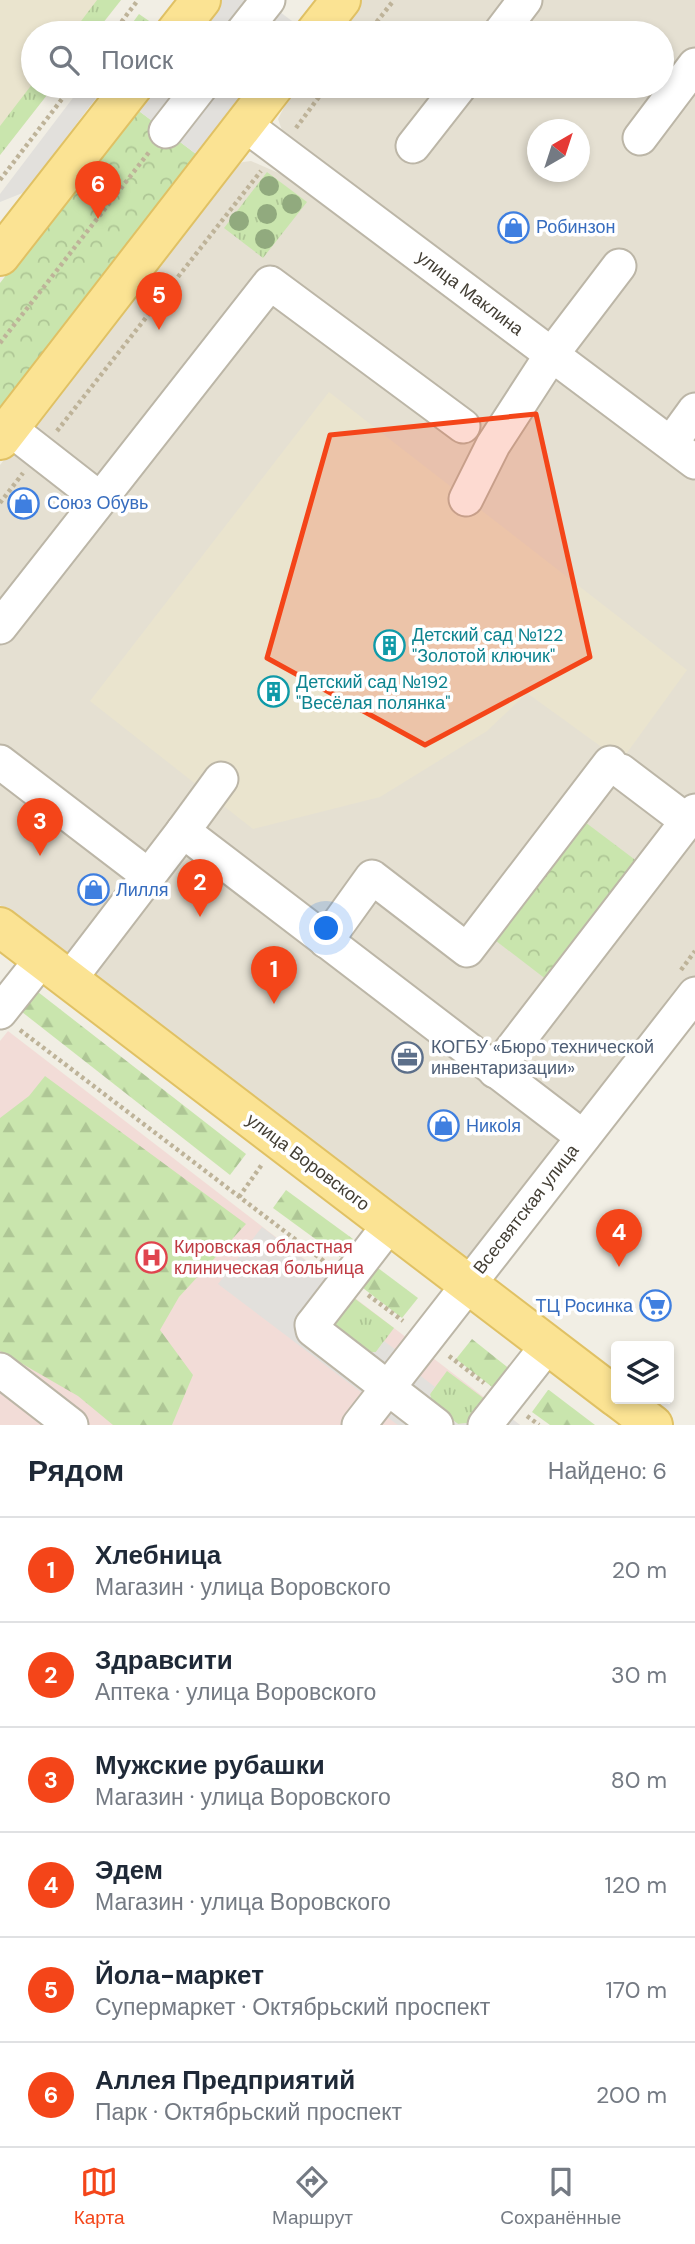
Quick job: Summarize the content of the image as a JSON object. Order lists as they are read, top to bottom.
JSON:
{
  "streets": {
    "main road": ["улица Воровского"],
    "street": ["улица Маклина", "Всесвятская улица"]
  },
  "crossings": [
    ["улица Воровского", "Всесвятская улица"]
  ],
  "places": {
    "shop": [
      "Робинзон",
      "Союз Обувь",
      "Лилля",
      "Никоlя"
    ],
    "building": ["Детский сад №122 \"Золотой ключик\"", "Детский сад №192 \"Весёлая полянка\""],
    "office": ["КОГБУ «Бюро технической инвентаризации»"],
    "hospital": ["Кировская областная клиническая больница"],
    "supermarket": ["ТЦ Росинка"]
  },
  "north": "top right",
  "page": {
    "search": "Поиск",
    "pins": [
      "6",
      "5",
      "3",
      "2",
      "1",
      "4"
    ],
    "heading": ["Рядом", "Найдено: 6"],
    "list": [
      {
        "mark": "1",
        "name": "Хлебница",
        "note": "Магазин · улица Воровского",
        "value": "20 m"
      },
      {
        "mark": "2",
        "name": "Здравсити",
        "note": "Аптека · улица Воровского",
        "value": "30 m"
      },
      {
        "mark": "3",
        "name": "Мужские рубашки",
        "note": "Магазин · улица Воровского",
        "value": "80 m"
      },
      {
        "mark": "4",
        "name": "Эдем",
        "note": "Магазин · улица Воровского",
        "value": "120 m"
      },
      {
        "mark": "5",
        "name": "Йола-маркет",
        "note": "Супермаркет · Октябрьский проспект",
        "value": "170 m"
      },
      {
        "mark": "6",
        "name": "Аллея Предприятий",
        "note": "Парк · Октябрьский проспект",
        "value": "200 m"
      }
    ],
    "nav": ["Карта", "Маршрут", "Сохранённые"]
  }
}
